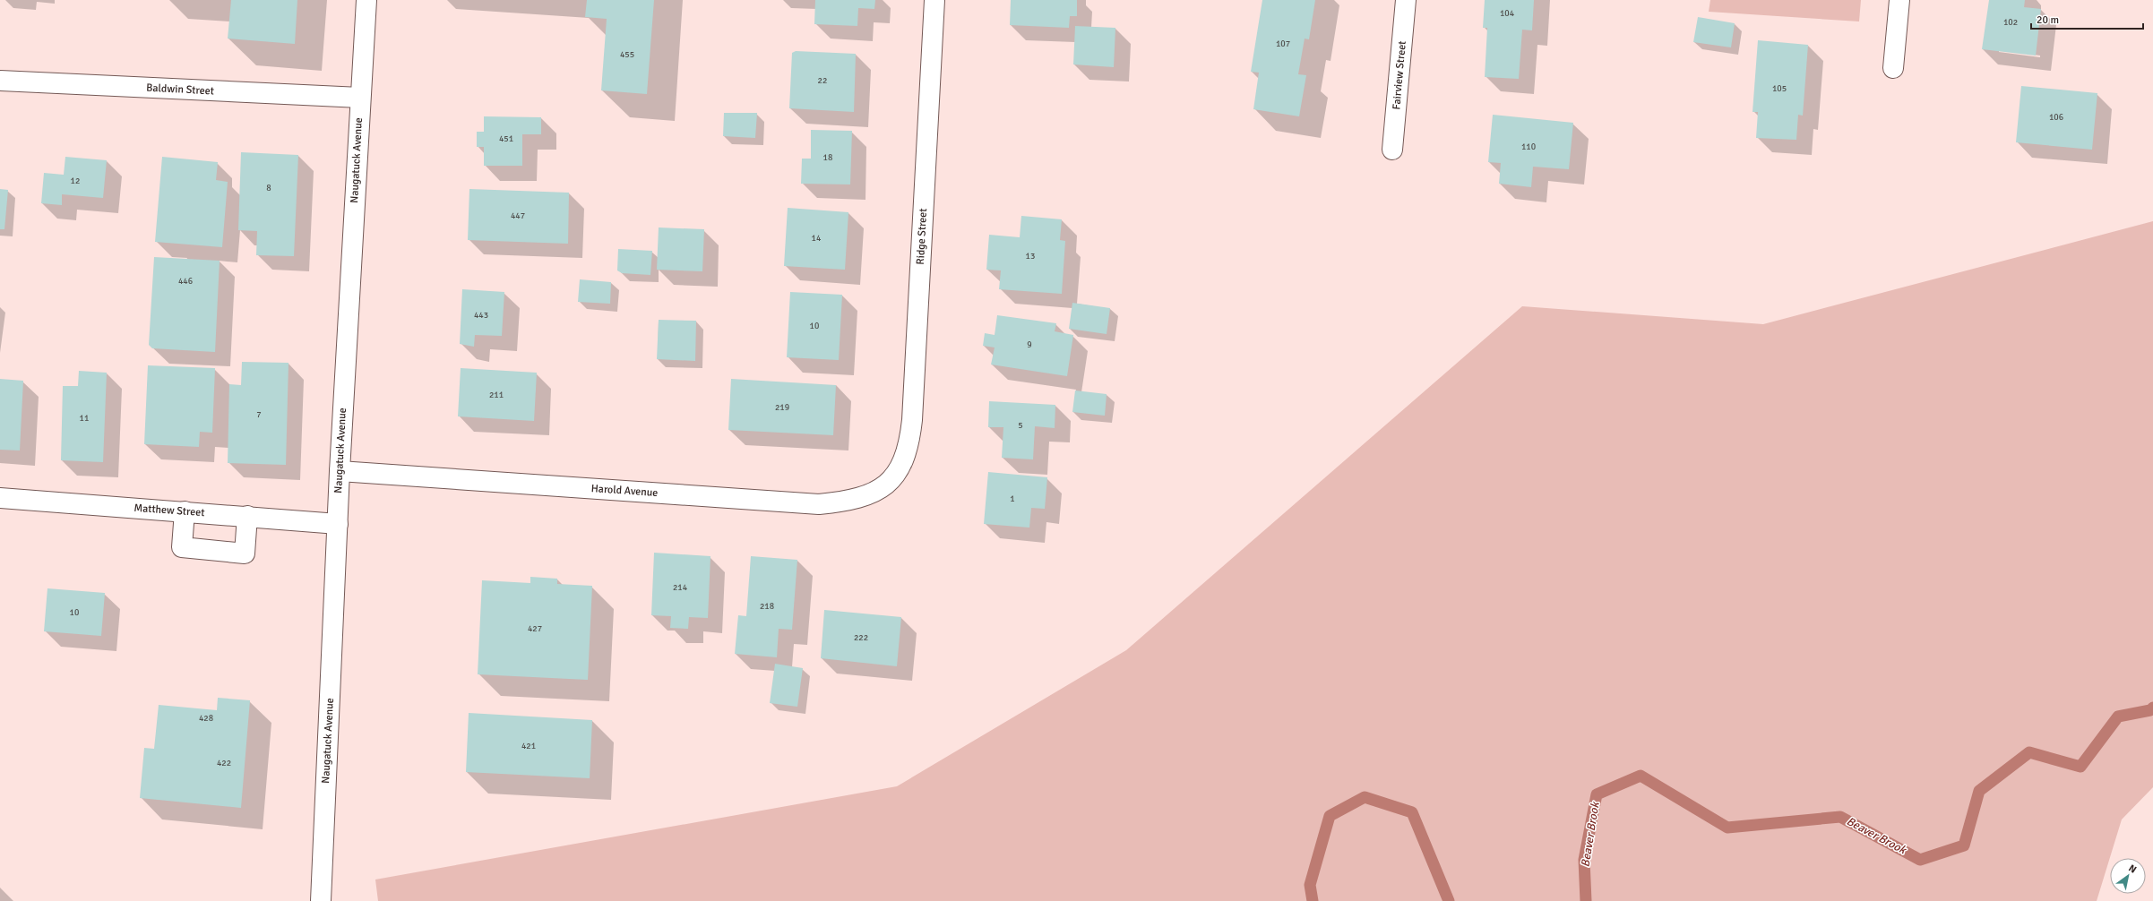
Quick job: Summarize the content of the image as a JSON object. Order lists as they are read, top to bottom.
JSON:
{
  "streets": {
    "street": [
      "Fairview Street",
      "Baldwin Street",
      "Naugatuck Avenue",
      "Ridge Street",
      "Harold Avenue",
      "Matthew Street"
    ]
  },
  "crossings": [
    ["Baldwin Street", "Naugatuck Avenue"],
    ["Naugatuck Avenue", "Harold Avenue"],
    ["Naugatuck Avenue", "Matthew Street"],
    ["Ridge Street", "Harold Avenue"]
  ],
  "water": ["Beaver Brook"],
  "house_numbers": [
    "104",
    "102",
    "107",
    "455",
    "22",
    "105",
    "106",
    "451",
    "110",
    "18",
    "12",
    "8",
    "447",
    "14",
    "13",
    "446",
    "443",
    "10",
    "9",
    "211",
    "219",
    "7",
    "11",
    "5",
    "1",
    "214",
    "218",
    "10",
    "427",
    "222",
    "428",
    "421",
    "422"
  ],
  "scale_bar": "20 m",
  "north": "top right"
}
